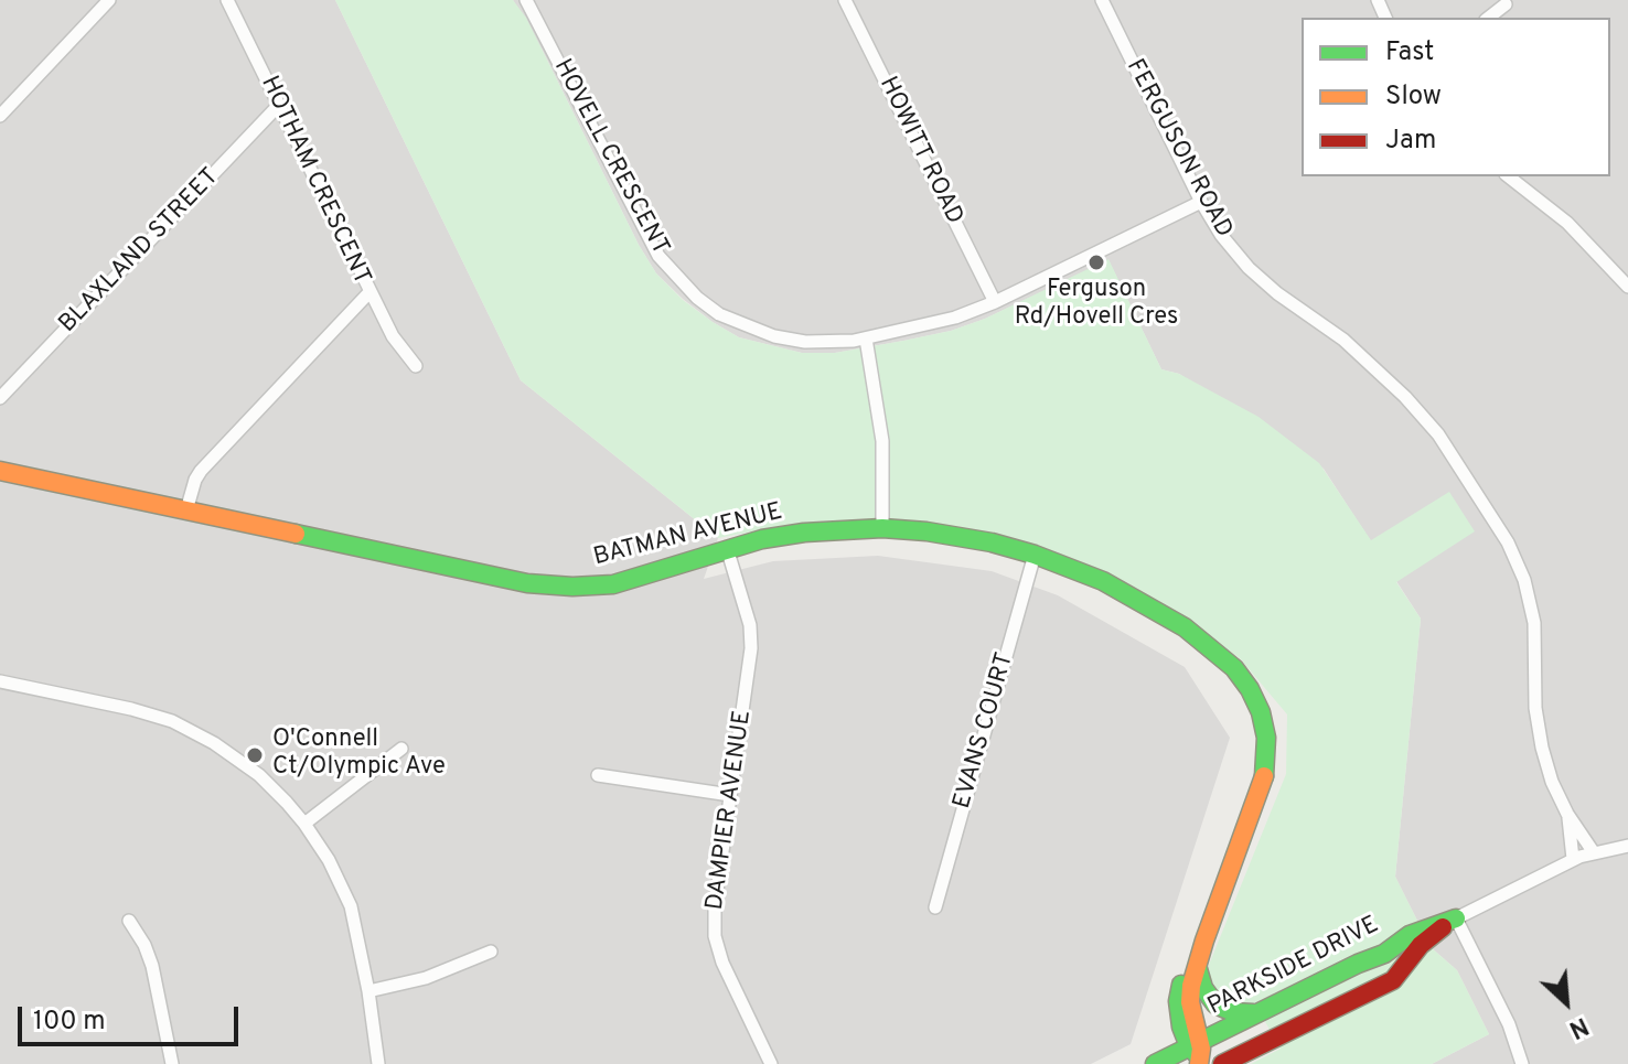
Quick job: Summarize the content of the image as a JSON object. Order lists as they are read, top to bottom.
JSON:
{
  "streets": {
    "street": [
      "FERGUSON ROAD",
      "HOWITT ROAD",
      "HOVELL CRESCENT",
      "HOTHAM CRESCENT",
      "BLAXLAND STREET",
      "BATMAN AVENUE",
      "EVANS COURT",
      "DAMPIER AVENUE",
      "PARKSIDE DRIVE"
    ]
  },
  "crossings": [
    ["FERGUSON ROAD", "HOVELL CRESCENT"],
    ["FERGUSON ROAD", "PARKSIDE DRIVE"],
    ["HOWITT ROAD", "HOVELL CRESCENT"],
    ["HOTHAM CRESCENT", "BLAXLAND STREET"],
    ["HOTHAM CRESCENT", "BATMAN AVENUE"],
    ["BATMAN AVENUE", "EVANS COURT"],
    ["BATMAN AVENUE", "DAMPIER AVENUE"],
    ["BATMAN AVENUE", "PARKSIDE DRIVE"]
  ],
  "places": ["Ferguson Rd/Hovell Cres", "O'Connell Ct/Olympic Ave"],
  "legend": ["Fast", "Slow", "Jam"],
  "scale_bar": "100 m",
  "north": "bottom right"
}
